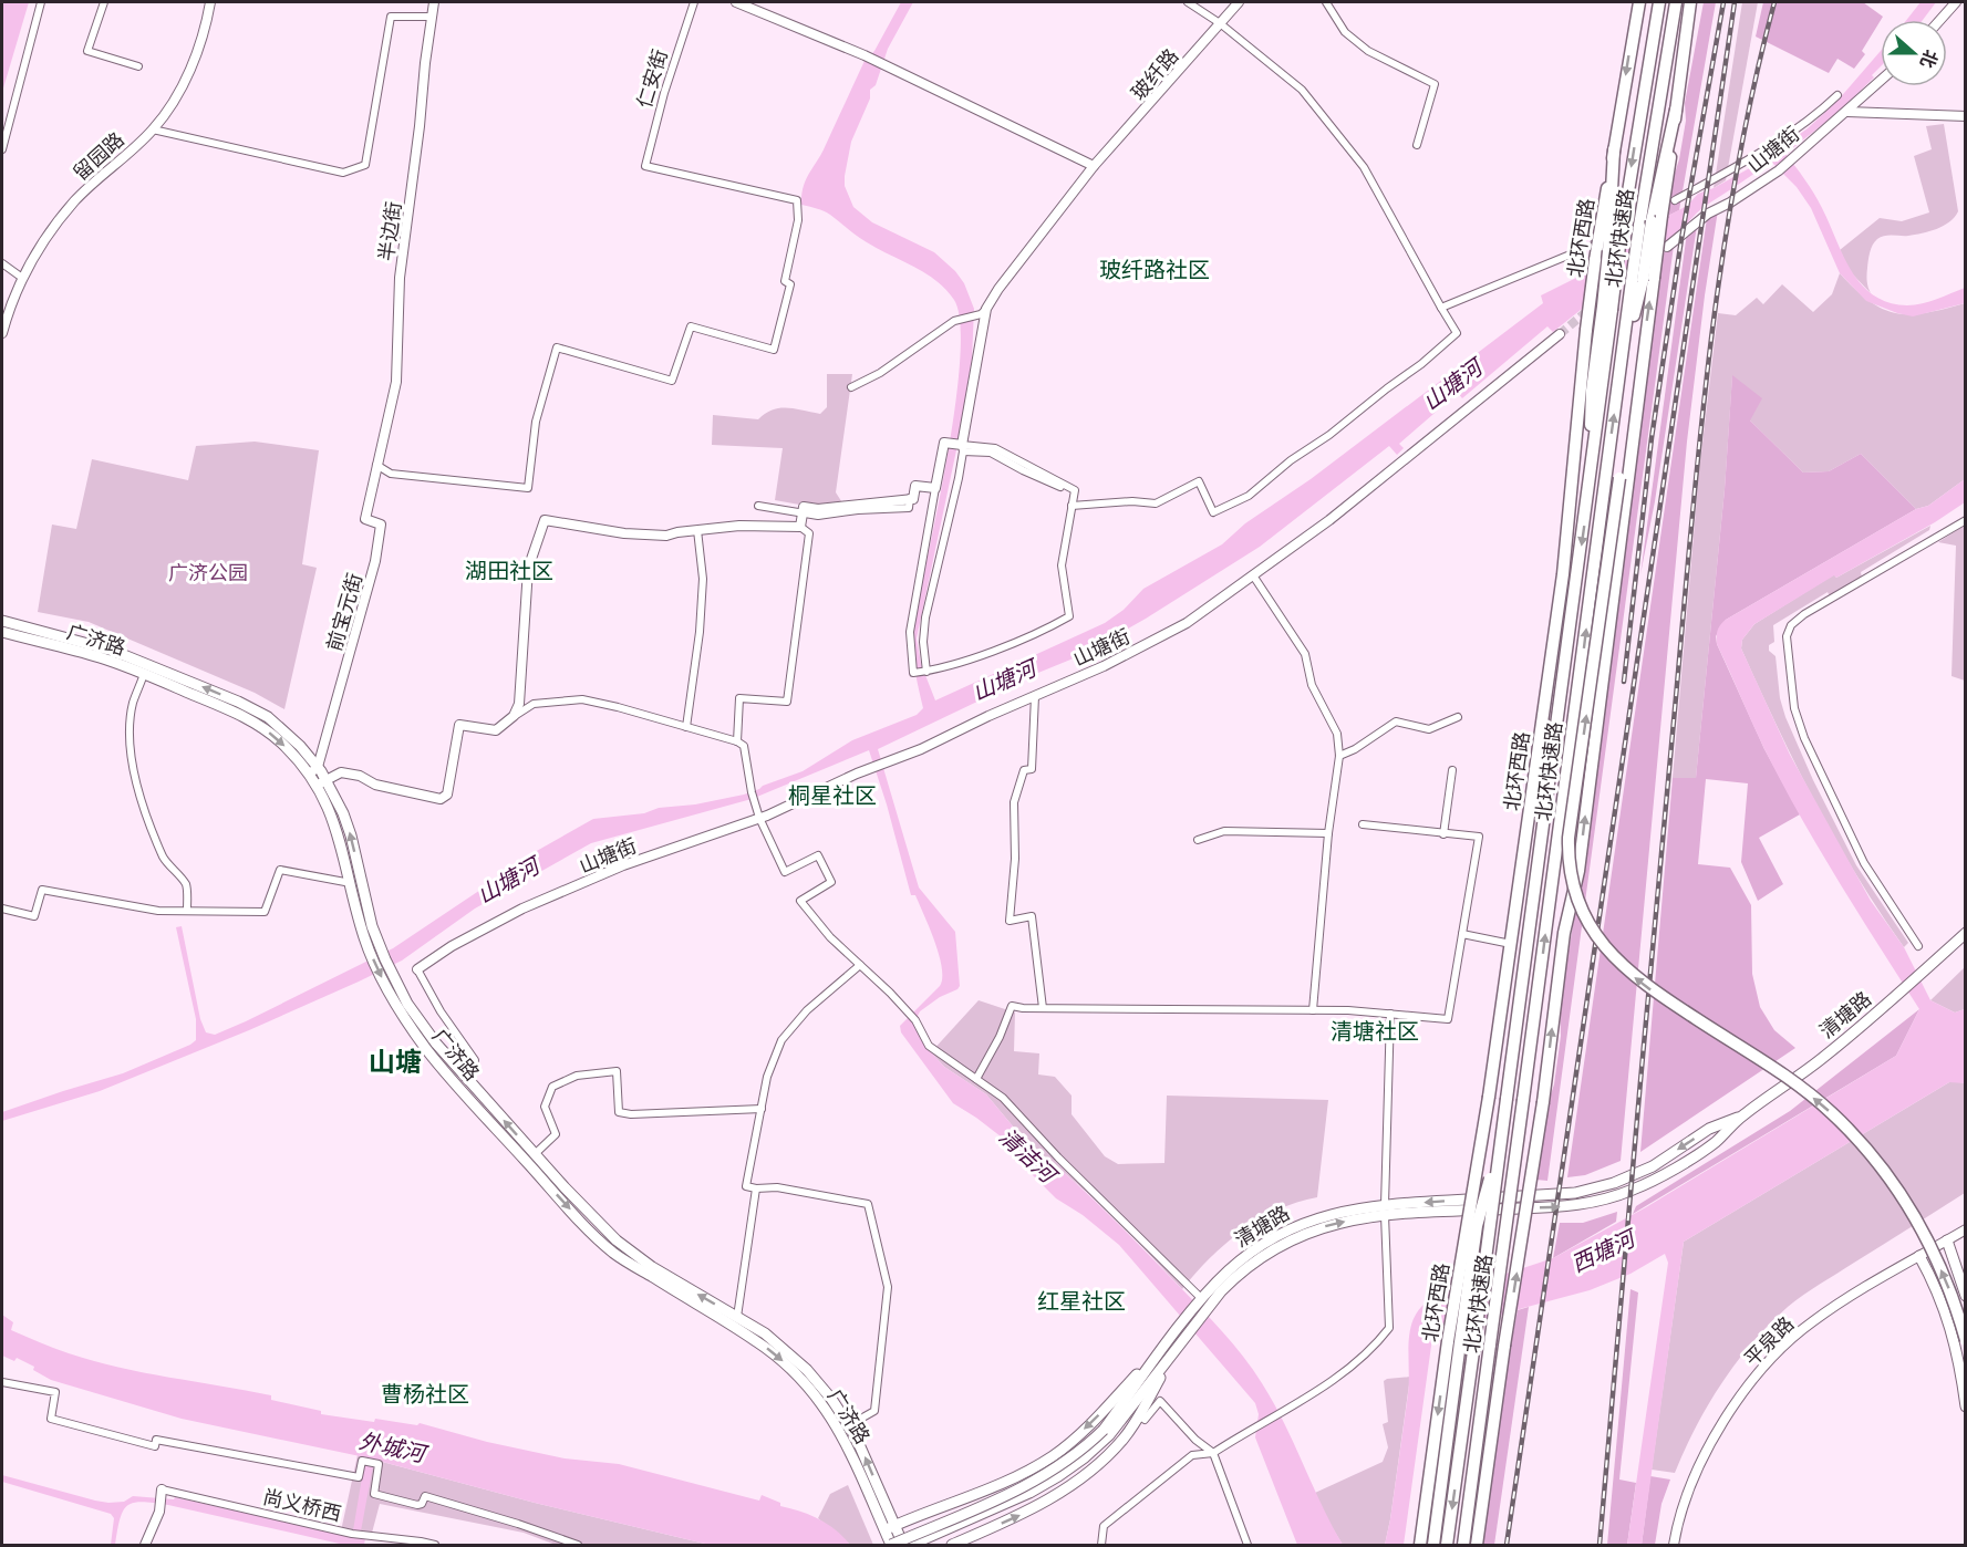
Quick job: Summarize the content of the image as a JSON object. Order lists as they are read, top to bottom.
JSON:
{
  "streets": {
    "main road": [
      "北环西路",
      "北环快速路",
      "广济路",
      "清塘路"
    ],
    "street": [
      "玻纤路",
      "仁安街",
      "山塘街",
      "留园路",
      "半边街",
      "前宝元街",
      "平泉路",
      "尚义桥西"
    ]
  },
  "crossings": [
    ["仁安街", "半边街"],
    ["仁安街", "前宝元街"],
    ["半边街", "前宝元街"],
    ["前宝元街", "广济路"],
    ["广济路", "清塘路"]
  ],
  "districts": [
    "玻纤路社区",
    "湖田社区",
    "桐星社区",
    "清塘社区",
    "山塘",
    "红星社区",
    "曹杨社区"
  ],
  "water": [
    "山塘河",
    "清洁河",
    "西塘河",
    "外城河"
  ],
  "parks": ["广济公园"],
  "north": "right"
}
